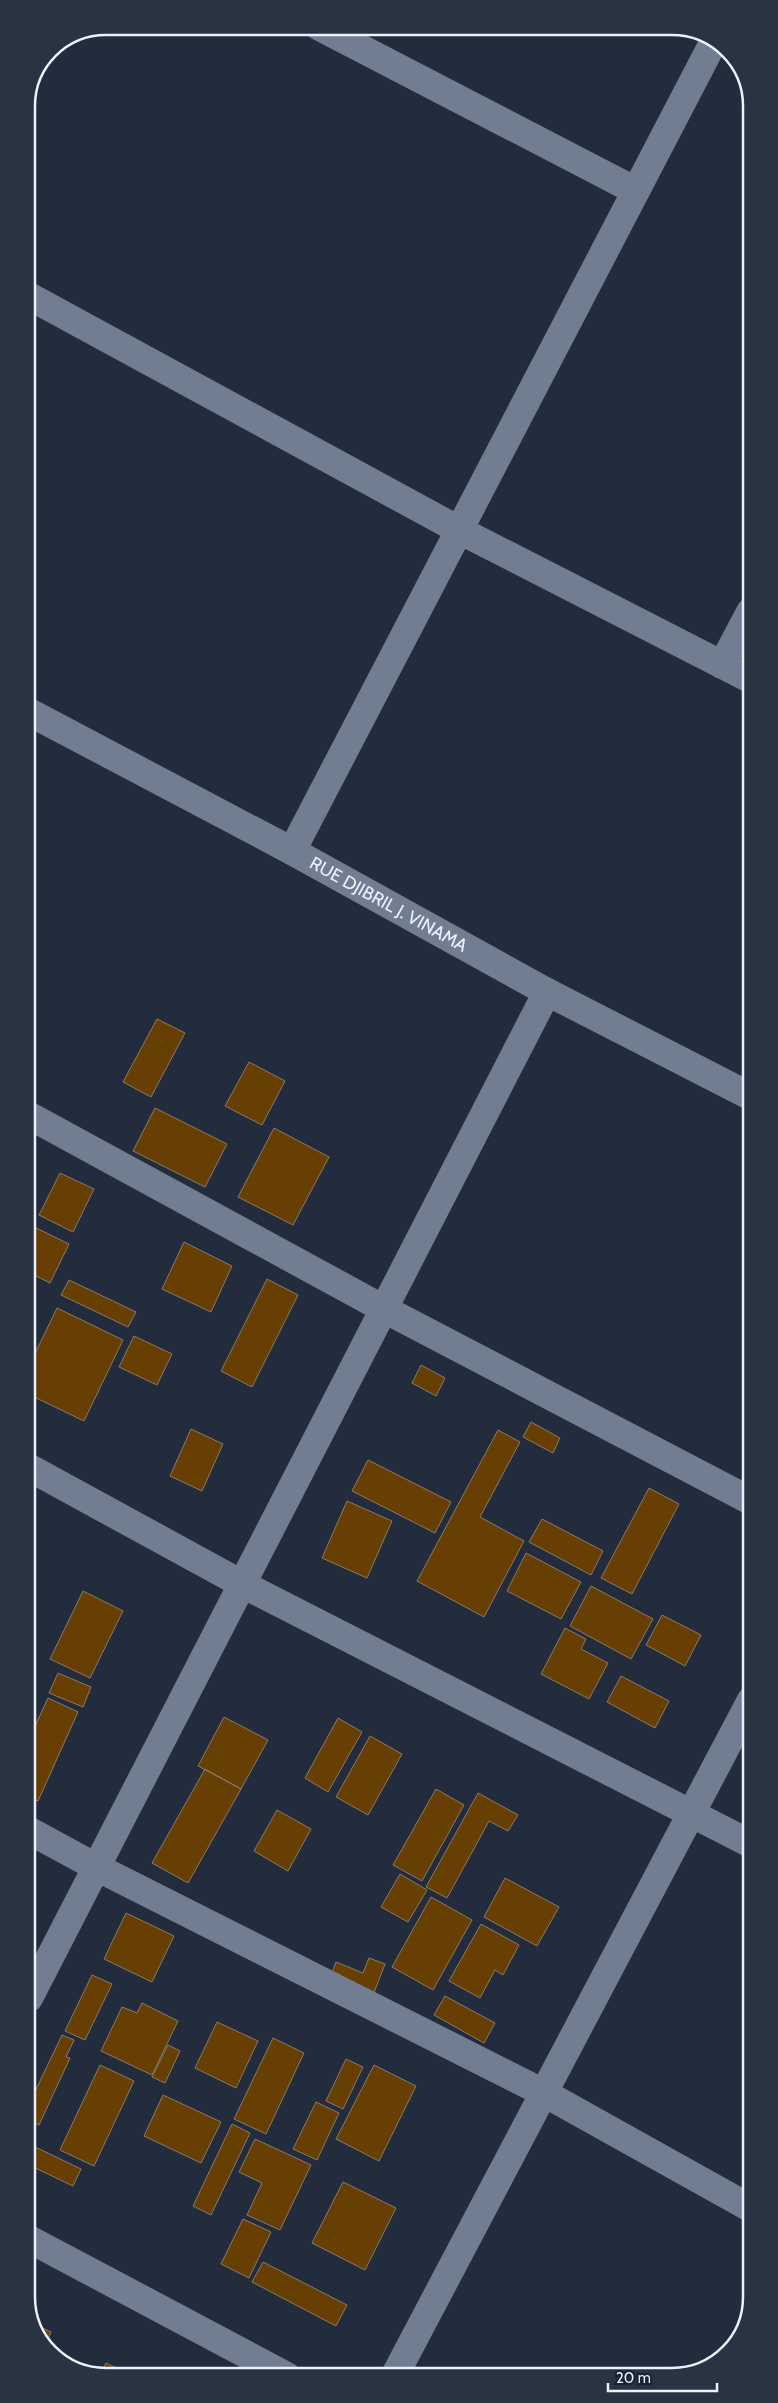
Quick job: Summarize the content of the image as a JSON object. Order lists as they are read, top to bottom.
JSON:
{
  "streets": {
    "street": ["RUE DJIBRIL J. VINAMA"]
  },
  "scale_bar": "20 m"
}
